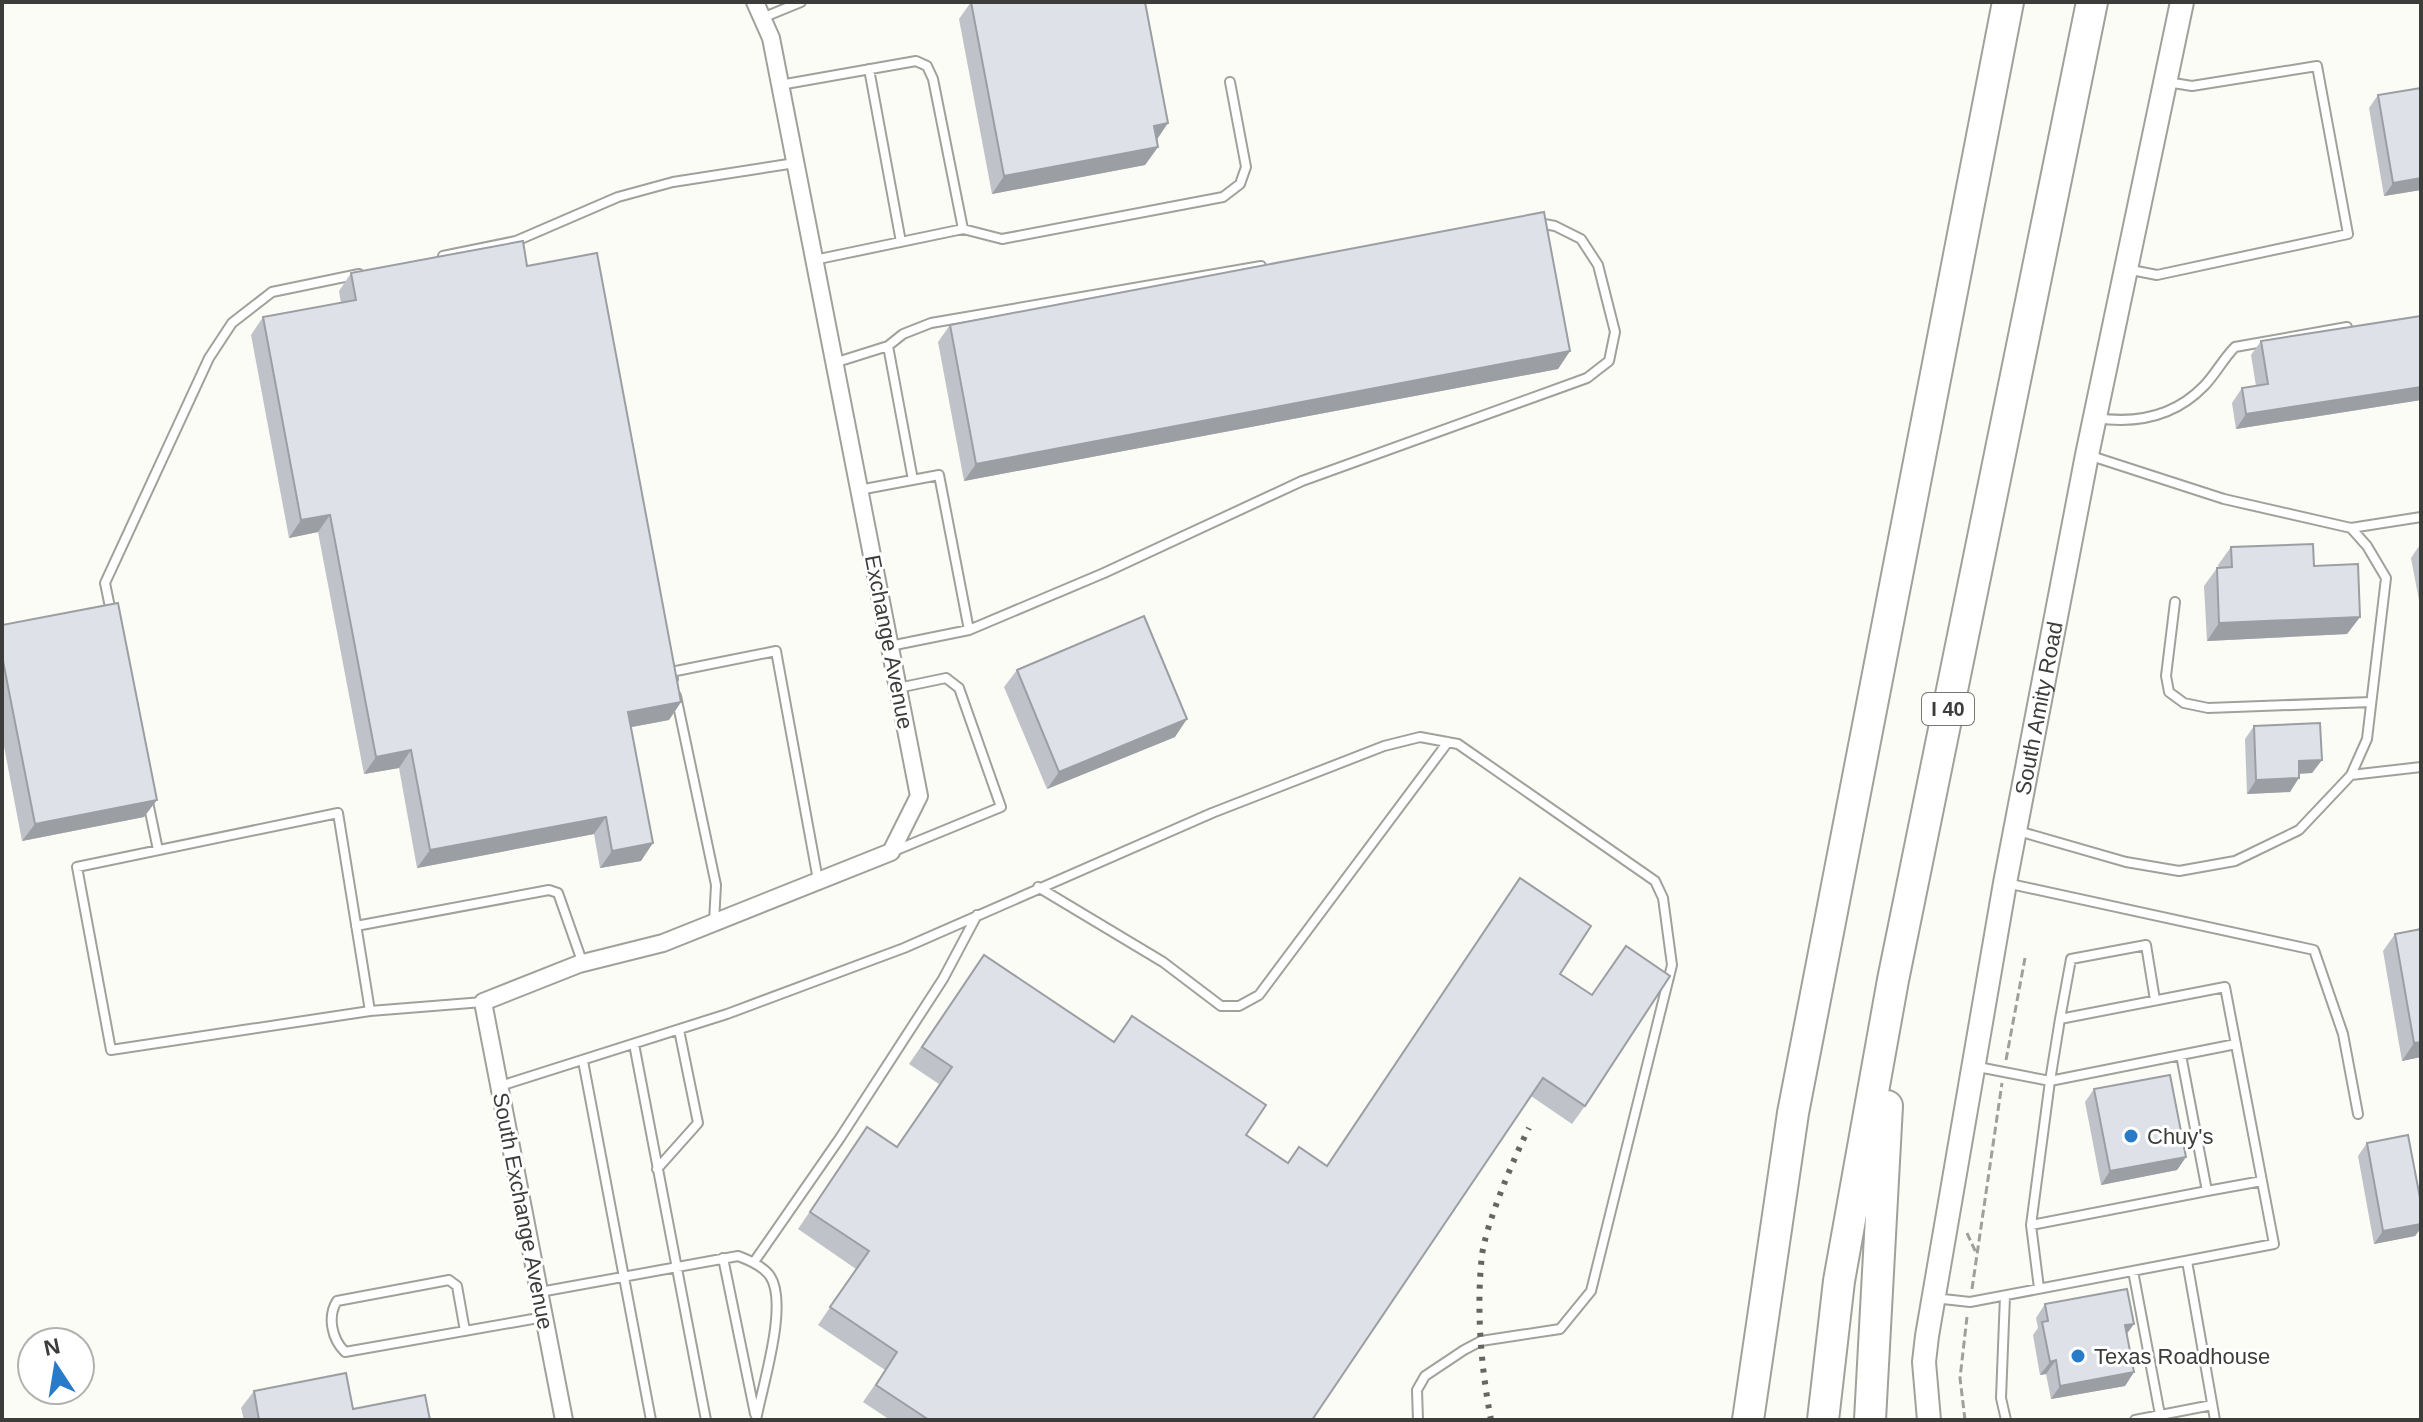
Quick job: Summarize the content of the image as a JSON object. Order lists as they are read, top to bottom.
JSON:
{
  "streets": {
    "highway": ["I 40"],
    "main road": ["South Amity Road"],
    "street": ["Exchange Avenue", "South Exchange Avenue"]
  },
  "places": ["Chuy's", "Texas Roadhouse"],
  "north": "top"
}
